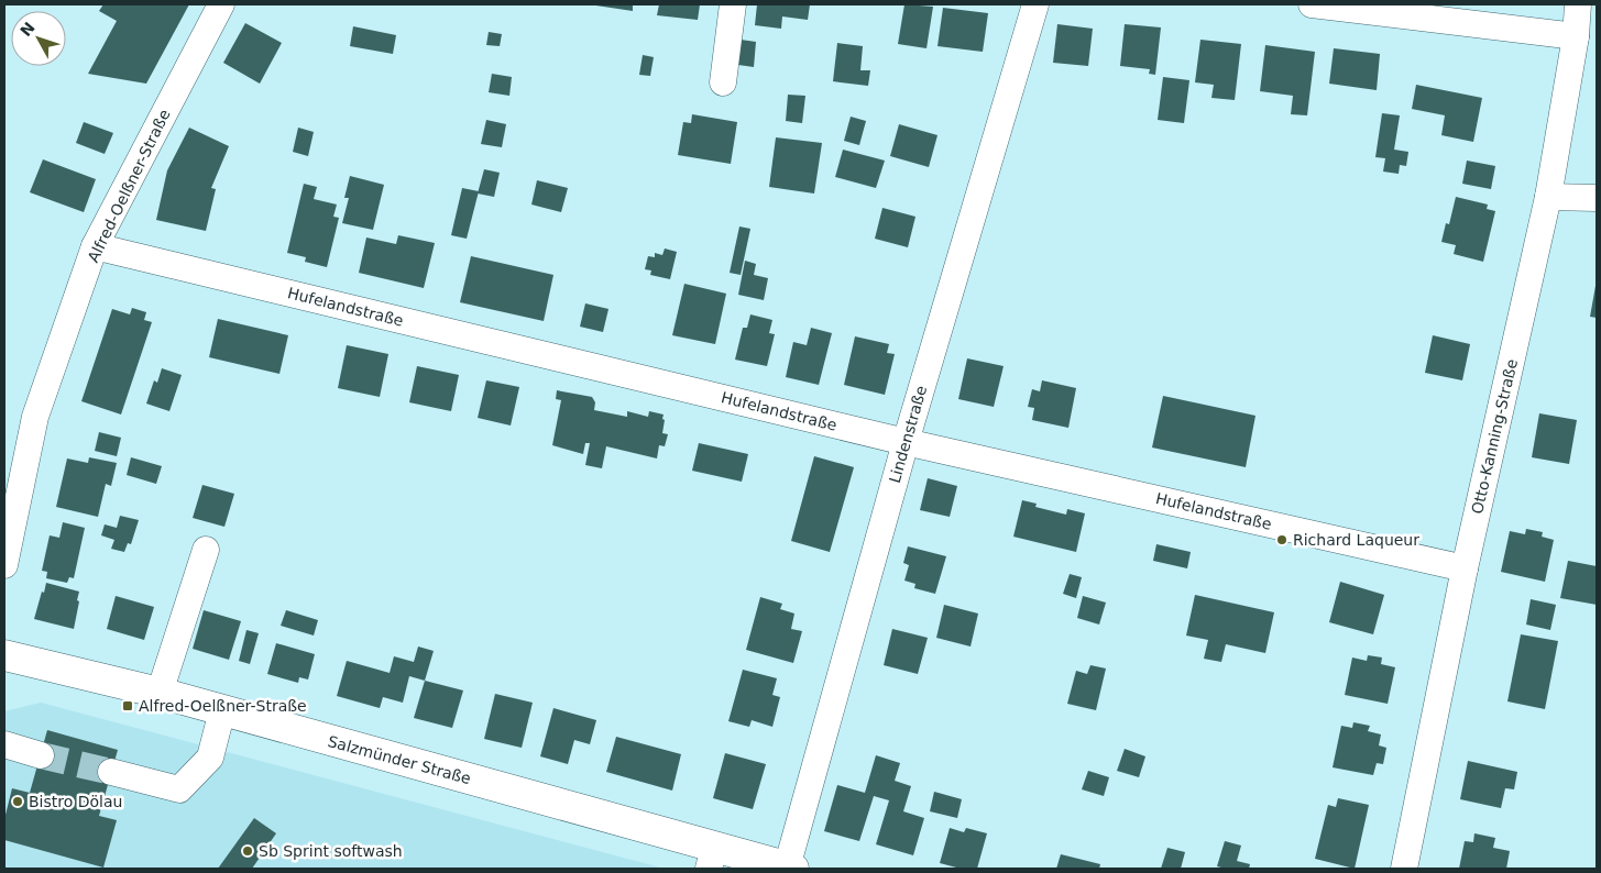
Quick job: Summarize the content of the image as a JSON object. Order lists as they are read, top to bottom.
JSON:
{
  "streets": {
    "main road": ["Salzmünder Straße"],
    "street": [
      "Alfred-Oelßner-Straße",
      "Hufelandstraße",
      "Lindenstraße",
      "Otto-Kanning-Straße"
    ]
  },
  "crossings": [
    ["Alfred-Oelßner-Straße", "Hufelandstraße"],
    ["Hufelandstraße", "Lindenstraße"],
    ["Hufelandstraße", "Otto-Kanning-Straße"],
    ["Lindenstraße", "Salzmünder Straße"]
  ],
  "places": {
    "other": ["Richard Laqueur", "Bistro Dölau", "Sb Sprint softwash"],
    "transit": ["Alfred-Oelßner-Straße"]
  },
  "north": "top left"
}
